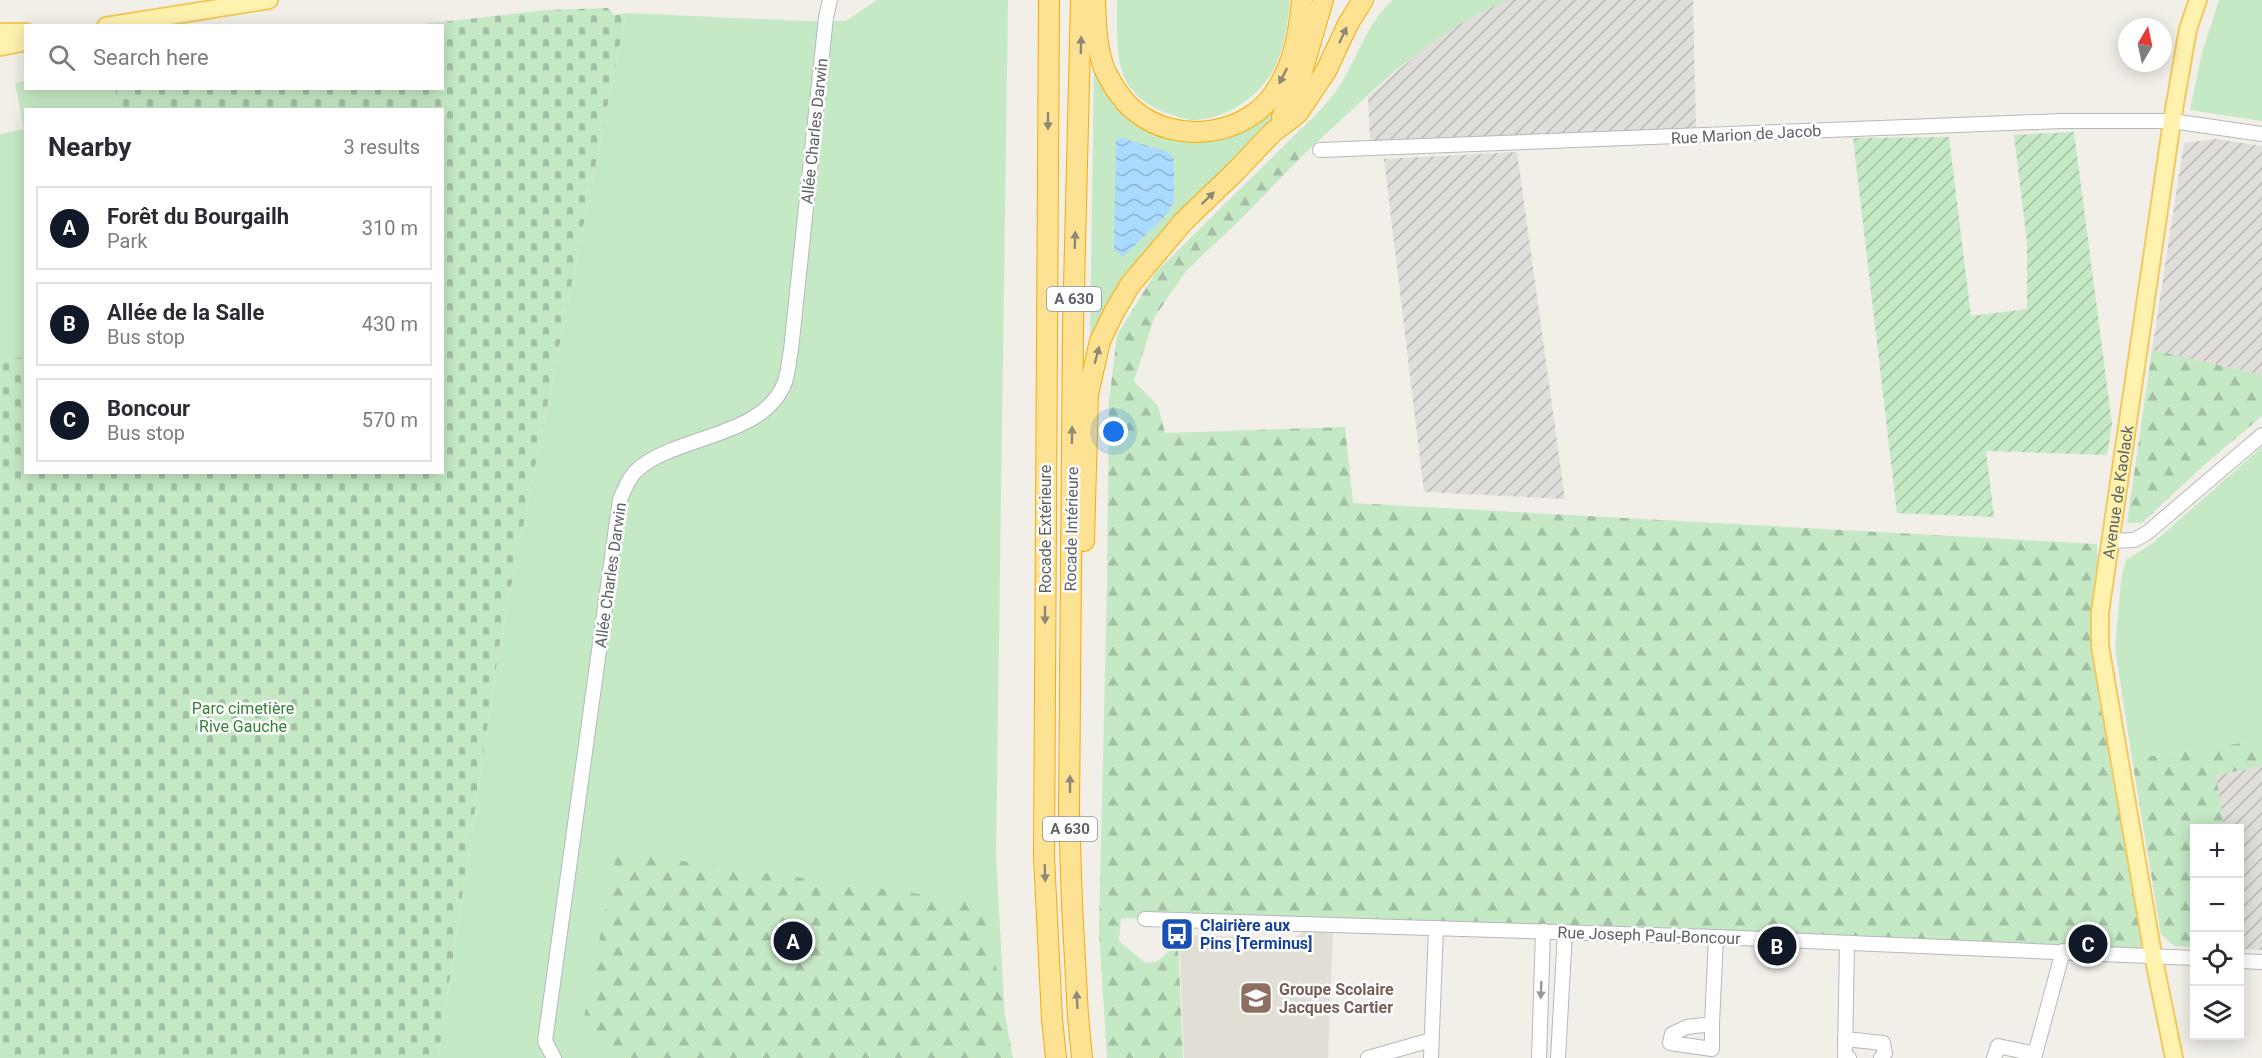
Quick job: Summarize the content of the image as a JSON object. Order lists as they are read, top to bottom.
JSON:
{
  "streets": {
    "highway": ["A 630", "Rocade Extérieure", "Rocade Intérieure"],
    "main road": ["Avenue de Kaolack"],
    "street": ["Allée Charles Darwin", "Rue Marion de Jacob", "Rue Joseph Paul-Boncour"]
  },
  "crossings": [
    ["Rue Marion de Jacob", "Avenue de Kaolack"],
    ["Avenue de Kaolack", "Rue Joseph Paul-Boncour"]
  ],
  "one_way": ["Rocade Extérieure", "Rocade Intérieure"],
  "parks": ["Parc cimetière Rive Gauche"],
  "places": {
    "bus stop": ["Clairière aux Pins [Terminus]"],
    "school or university": ["Groupe Scolaire Jacques Cartier"]
  },
  "north": "top",
  "page": {
    "search": "Search here",
    "heading": ["Nearby", "3 results"],
    "list": [
      {
        "mark": "A",
        "name": "Forêt du Bourgailh",
        "note": "Park",
        "value": "310 m"
      },
      {
        "mark": "B",
        "name": "Allée de la Salle",
        "note": "Bus stop",
        "value": "430 m"
      },
      {
        "mark": "C",
        "name": "Boncour",
        "note": "Bus stop",
        "value": "570 m"
      }
    ],
    "map_buttons": ["+", "−"],
    "pins": ["A", "C", "B"]
  }
}
